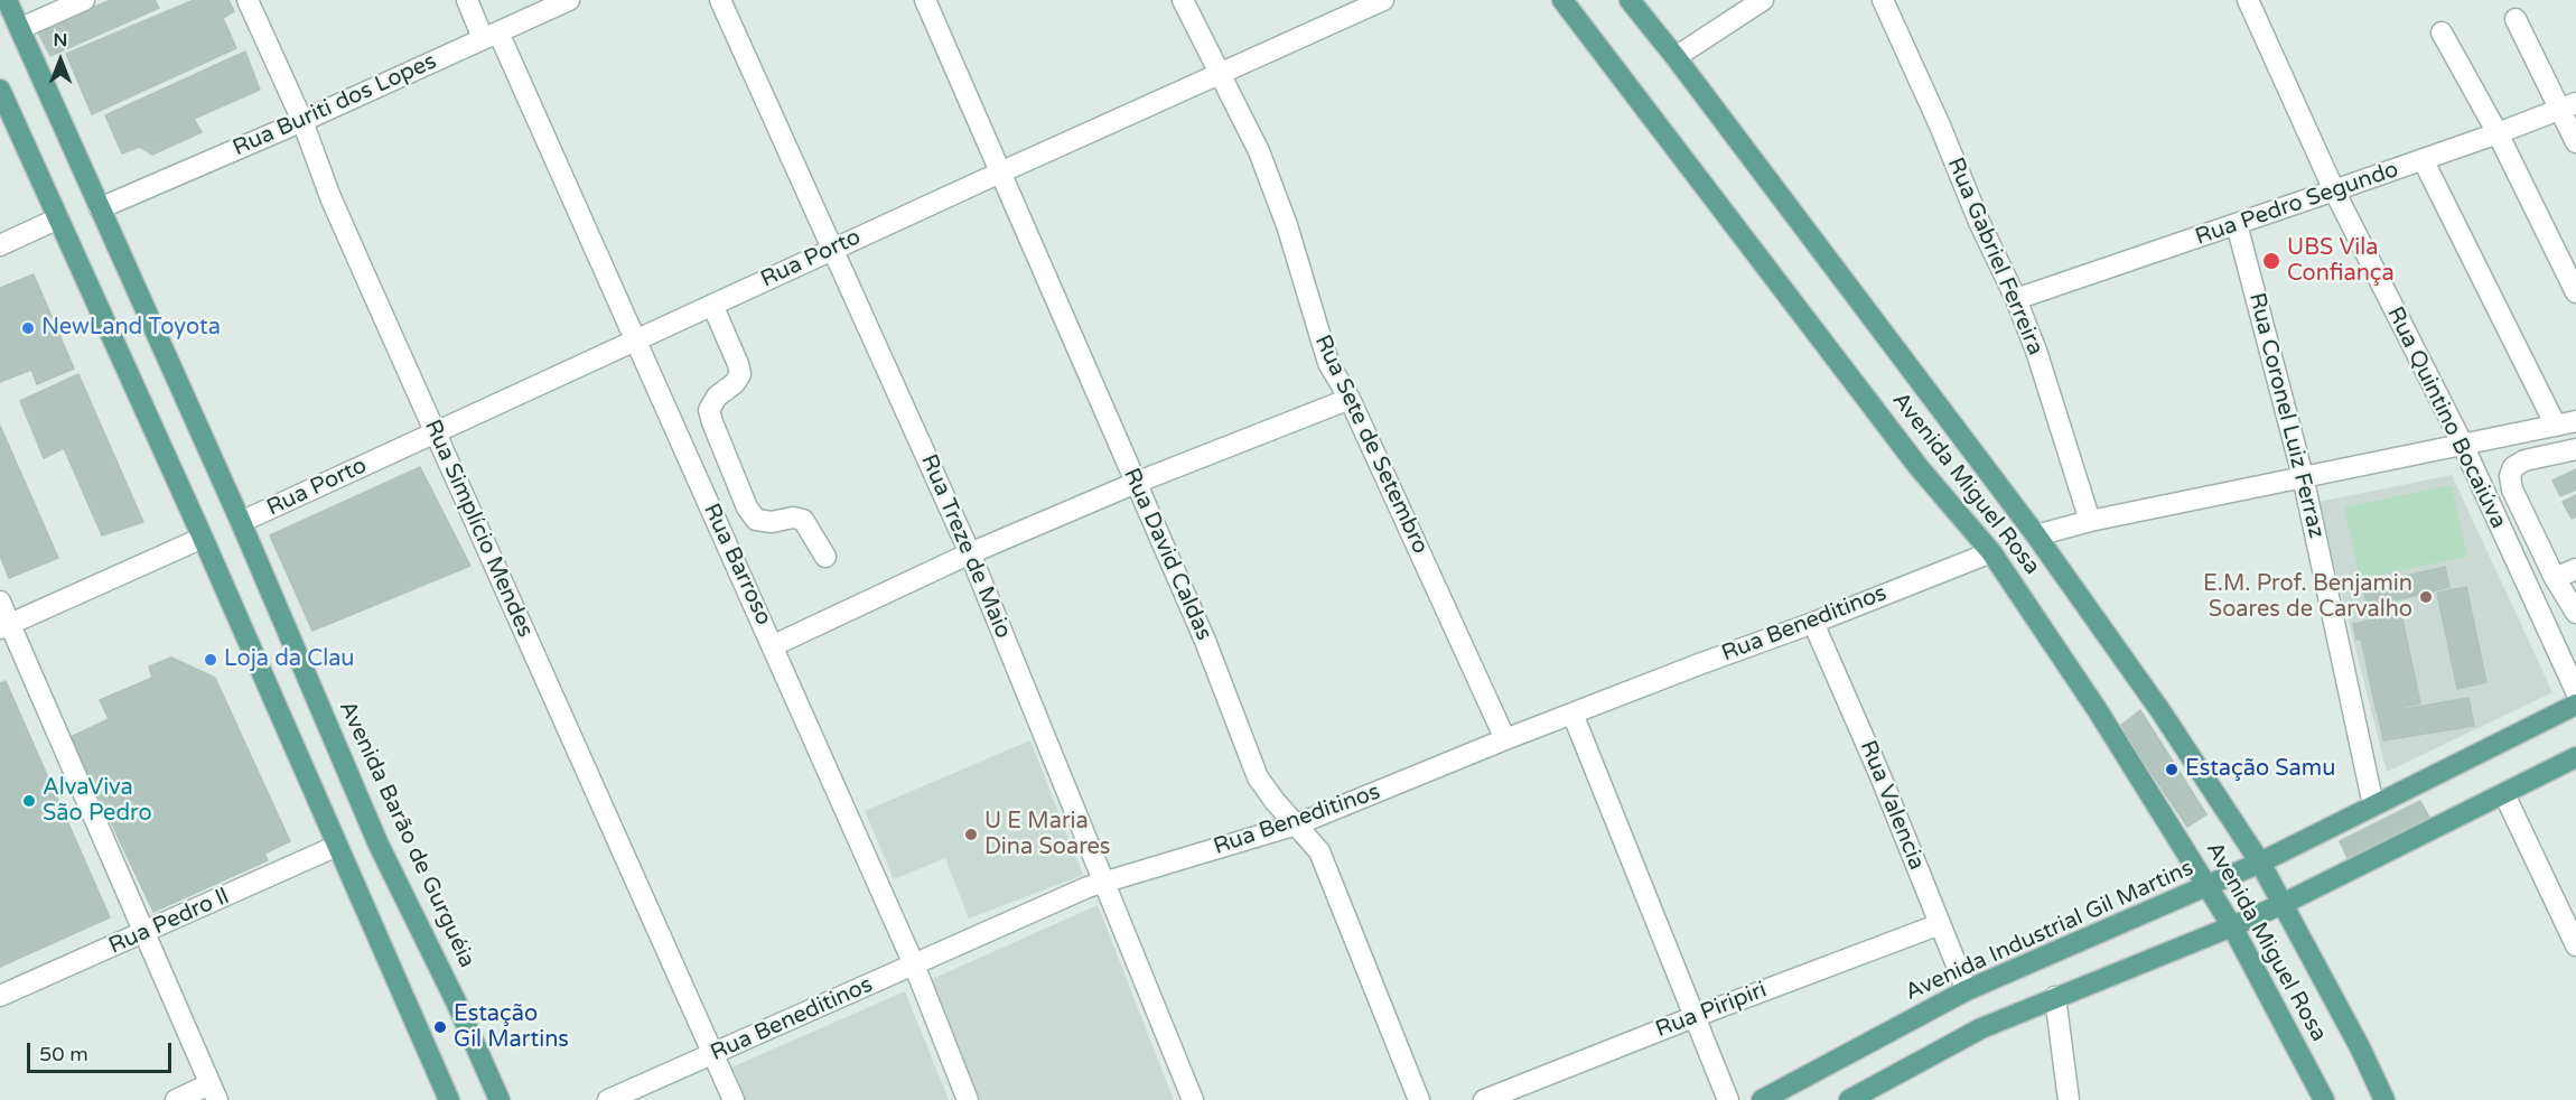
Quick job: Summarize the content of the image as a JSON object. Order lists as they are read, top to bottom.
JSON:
{
  "streets": {
    "main road": ["Avenida Miguel Rosa", "Avenida Barão de Gurguéia", "Avenida Industrial Gil Martins"],
    "street": [
      "Rua Buriti dos Lopes",
      "Rua Pedro Segundo",
      "Rua Gabriel Ferreira",
      "Rua Porto",
      "Rua Coronel Luiz Ferraz",
      "Rua Quintino Bocaiúva",
      "Rua Sete de Setembro",
      "Rua Simplício Mendes",
      "Rua Treze de Maio",
      "Rua David Caldas",
      "Rua Barroso",
      "Rua Beneditinos",
      "Rua Valencia",
      "Rua Pedro ll",
      "Rua Piripiri"
    ]
  },
  "crossings": [
    ["Rua Buriti dos Lopes", "Rua Simplício Mendes"],
    ["Rua Buriti dos Lopes", "Rua Barroso"],
    ["Rua Buriti dos Lopes", "Avenida Barão de Gurguéia"],
    ["Rua Pedro Segundo", "Rua Gabriel Ferreira"],
    ["Rua Pedro Segundo", "Rua Coronel Luiz Ferraz"],
    ["Rua Pedro Segundo", "Rua Quintino Bocaiúva"],
    ["Rua Porto", "Rua Sete de Setembro"],
    ["Rua Porto", "Rua Simplício Mendes"],
    ["Rua Porto", "Rua Treze de Maio"],
    ["Rua Porto", "Rua David Caldas"],
    ["Rua Porto", "Rua Barroso"],
    ["Rua Porto", "Avenida Barão de Gurguéia"],
    ["Rua Coronel Luiz Ferraz", "Avenida Industrial Gil Martins"],
    ["Rua Sete de Setembro", "Rua Beneditinos"],
    ["Avenida Miguel Rosa", "Rua Beneditinos"],
    ["Avenida Miguel Rosa", "Avenida Industrial Gil Martins"],
    ["Rua Simplício Mendes", "Rua Beneditinos"],
    ["Rua Treze de Maio", "Rua Beneditinos"],
    ["Rua David Caldas", "Rua Beneditinos"],
    ["Rua Barroso", "Rua Beneditinos"],
    ["Rua Beneditinos", "Rua Valencia"],
    ["Rua Valencia", "Avenida Industrial Gil Martins"],
    ["Rua Valencia", "Rua Piripiri"]
  ],
  "places": [
    "UBS Vila Confiança",
    "NewLand Toyota",
    "E.M. Prof. Benjamin Soares de Carvalho",
    "Loja da Clau",
    "Estação Samu",
    "AlvaViva São Pedro",
    "U E Maria Dina Soares",
    "Estação Gil Martins"
  ],
  "scale_bar": "50 m",
  "north": "top"
}
